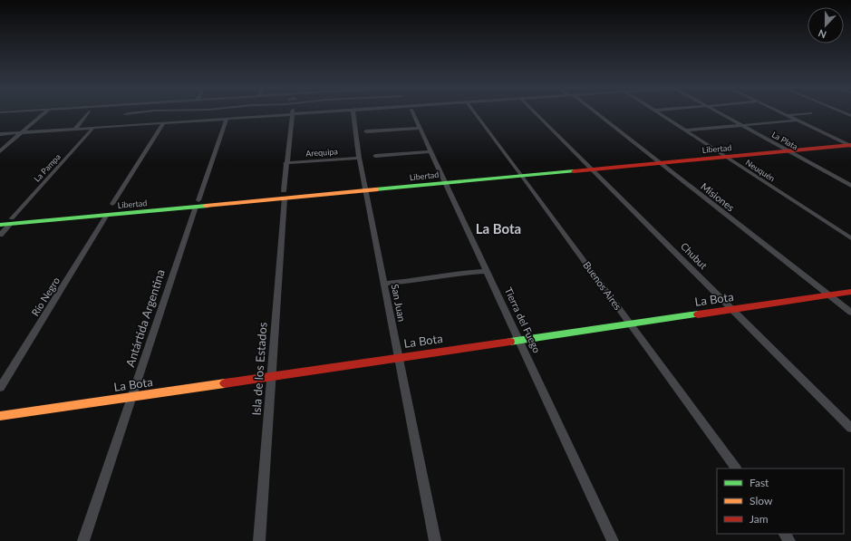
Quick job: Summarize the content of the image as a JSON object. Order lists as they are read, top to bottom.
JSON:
{
  "streets": {
    "street": [
      "La Plata",
      "Libertad",
      "Arequipa",
      "La Pampa",
      "Neuquén",
      "Misiones",
      "Chubut",
      "Buenos Aires",
      "Río Negro",
      "La Bota",
      "San Juan",
      "Antártida Argentina",
      "Tierra del Fuego",
      "Isla de los Estados"
    ]
  },
  "crossings": [
    ["La Plata", "Libertad"],
    ["Libertad", "La Pampa"],
    ["Libertad", "Neuquén"],
    ["Libertad", "Misiones"],
    ["Libertad", "Chubut"],
    ["Libertad", "Buenos Aires"],
    ["Libertad", "Río Negro"],
    ["Libertad", "San Juan"],
    ["Libertad", "Antártida Argentina"],
    ["Libertad", "Tierra del Fuego"],
    ["Libertad", "Isla de los Estados"],
    ["Arequipa", "San Juan"],
    ["Arequipa", "Isla de los Estados"],
    ["Misiones", "La Bota"],
    ["Chubut", "La Bota"],
    ["Buenos Aires", "La Bota"],
    ["La Bota", "San Juan"],
    ["La Bota", "Antártida Argentina"],
    ["La Bota", "Tierra del Fuego"],
    ["La Bota", "Isla de los Estados"]
  ],
  "districts": ["La Bota"],
  "legend": ["Fast", "Slow", "Jam"],
  "north": "bottom"
}
